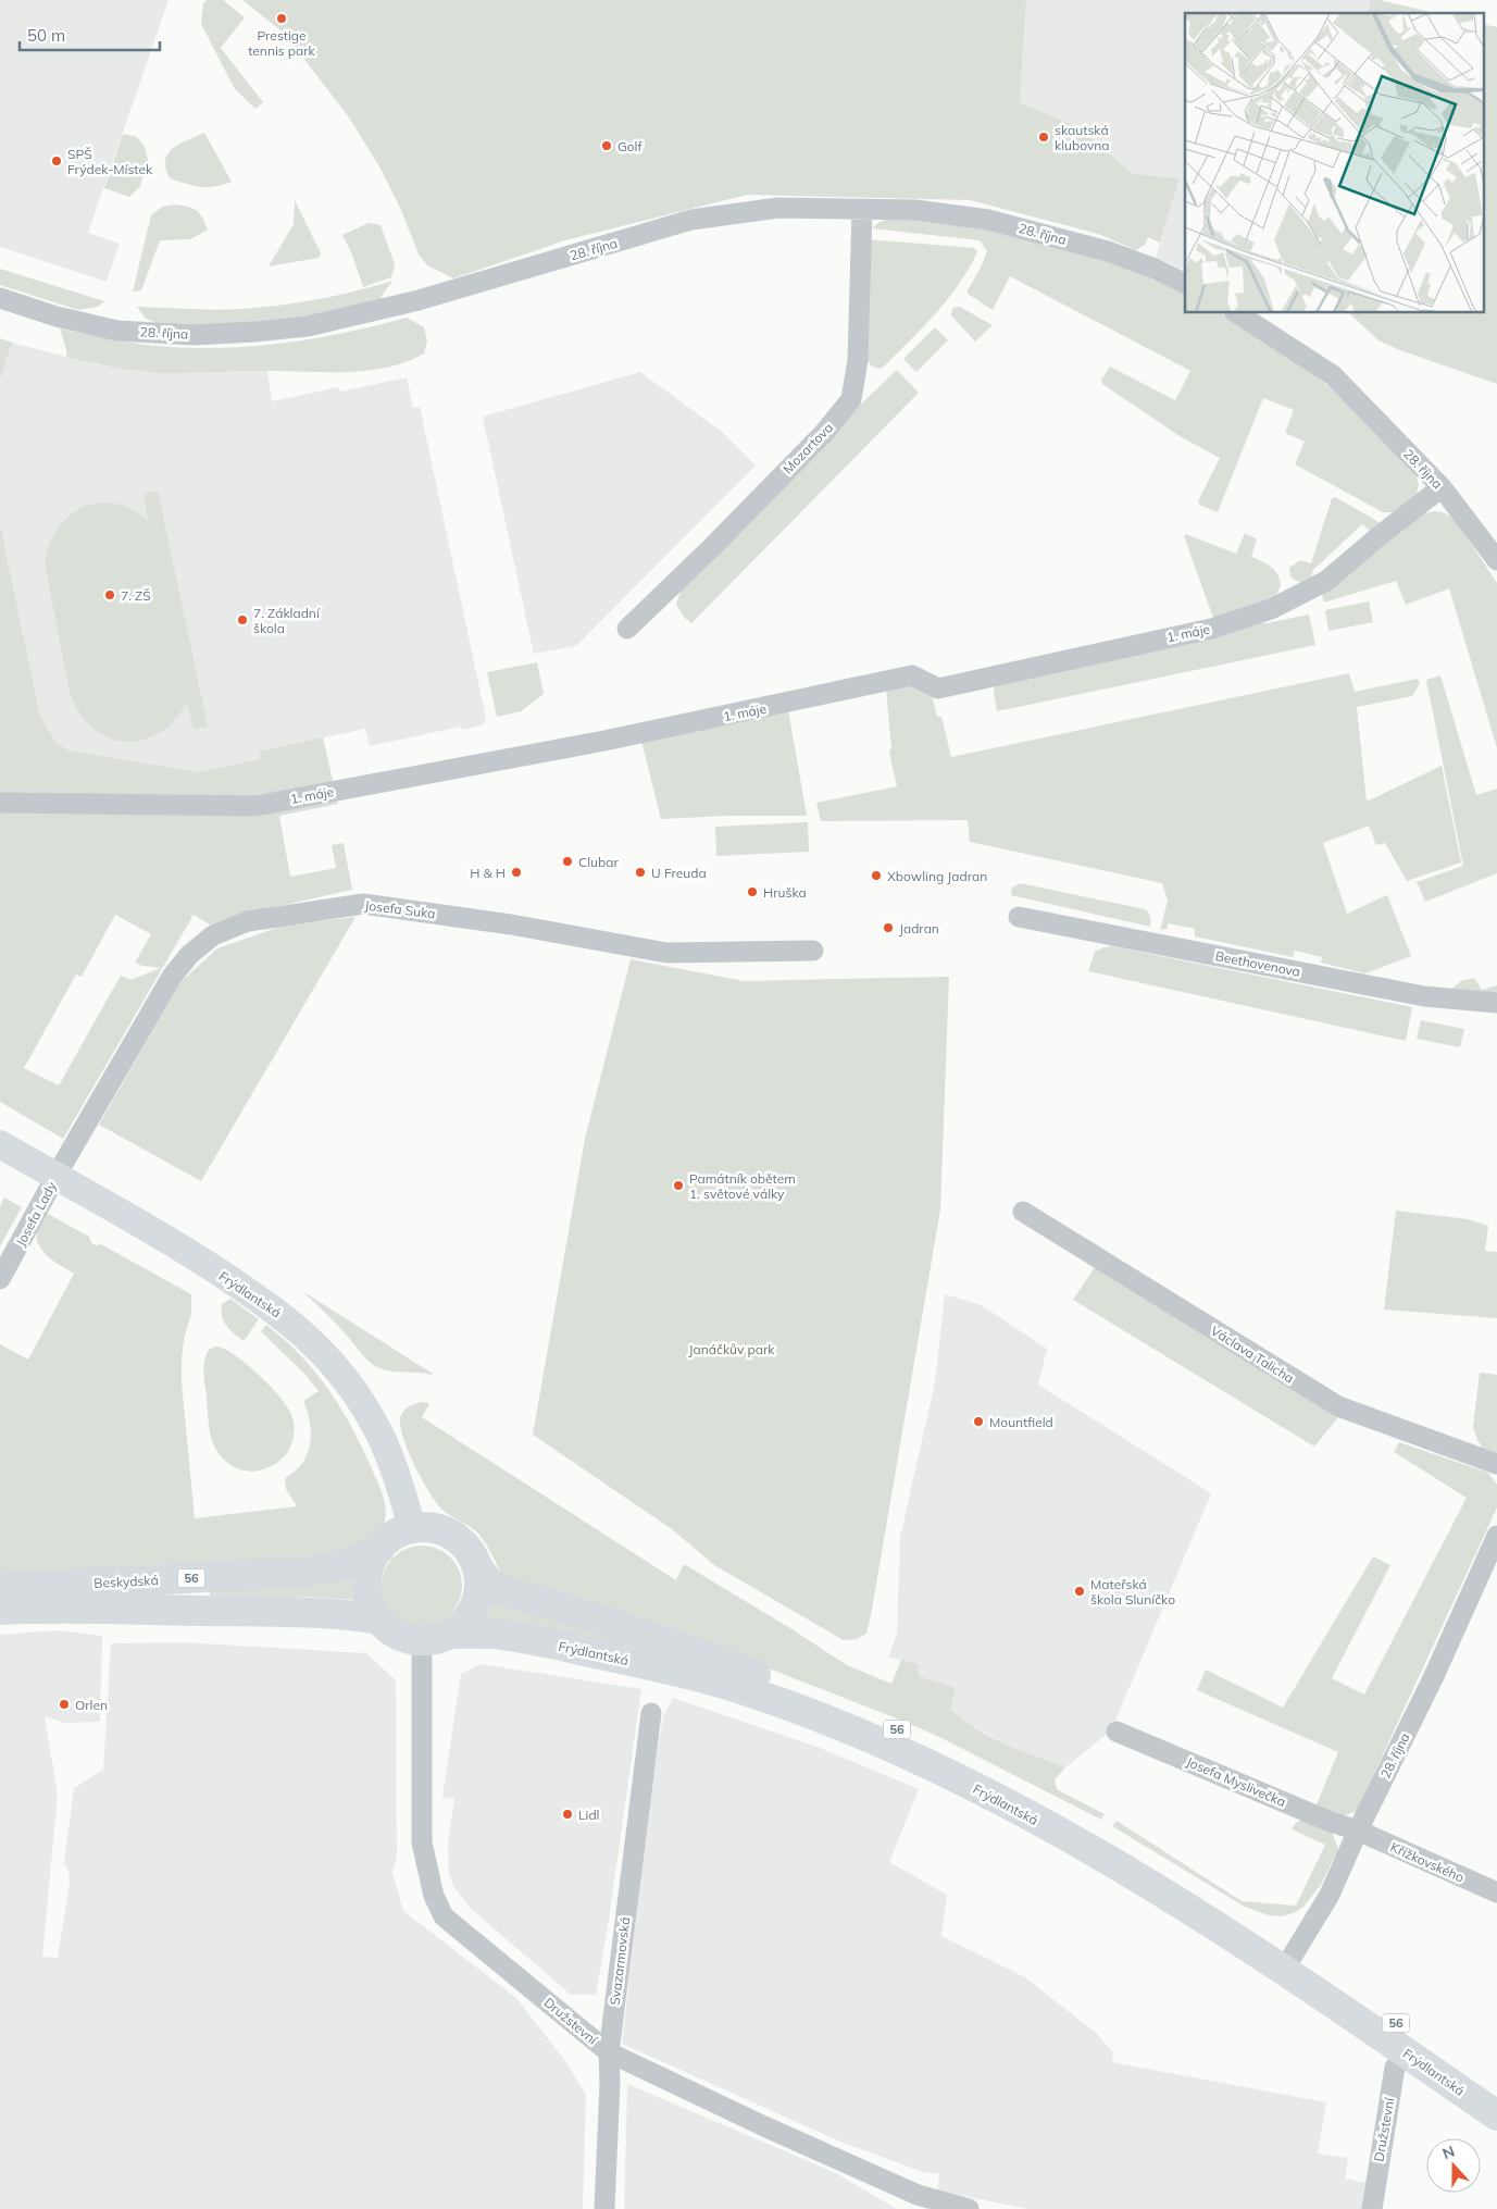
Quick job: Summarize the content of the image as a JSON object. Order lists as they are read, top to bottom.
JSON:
{
  "streets": {
    "main road": ["Frýdlantská", "56", "Beskydská"],
    "street": [
      "28. října",
      "Mozartova",
      "1. máje",
      "Josefa Suka",
      "Beethovenova",
      "Josefa Lady",
      "Václava Talicha",
      "Josefa Myslivečka",
      "Křížkovského",
      "Svazarmovská",
      "Družstevní"
    ]
  },
  "crossings": [
    ["28. října", "Mozartova"],
    ["28. října", "1. máje"],
    ["28. října", "Frýdlantská"],
    ["28. října", "Josefa Myslivečka"],
    ["28. října", "Křížkovského"],
    ["Josefa Suka", "Josefa Lady"],
    ["Josefa Suka", "Frýdlantská"],
    ["Josefa Lady", "Frýdlantská"],
    ["Frýdlantská", "56"],
    ["Frýdlantská", "Beskydská"],
    ["Frýdlantská", "Družstevní"],
    ["56", "Beskydská"],
    ["56", "Družstevní"],
    ["Beskydská", "Družstevní"],
    ["Josefa Myslivečka", "Křížkovského"],
    ["Svazarmovská", "Družstevní"]
  ],
  "parks": ["Janáčkův park"],
  "places": [
    "Prestige tennis park",
    "skautská klubovna",
    "Golf",
    "SPŠ Frýdek-Místek",
    "7. ZŠ",
    "7. Základní škola",
    "Clubar",
    "H & H",
    "U Freuda",
    "Xbowling Jadran",
    "Hruška",
    "Jadran",
    "Památník obětem 1. světové války",
    "Mountfield",
    "Mateřská škola Sluníčko",
    "Orlen",
    "Lidl"
  ],
  "scale_bar": "50 m",
  "north": "top"
}
